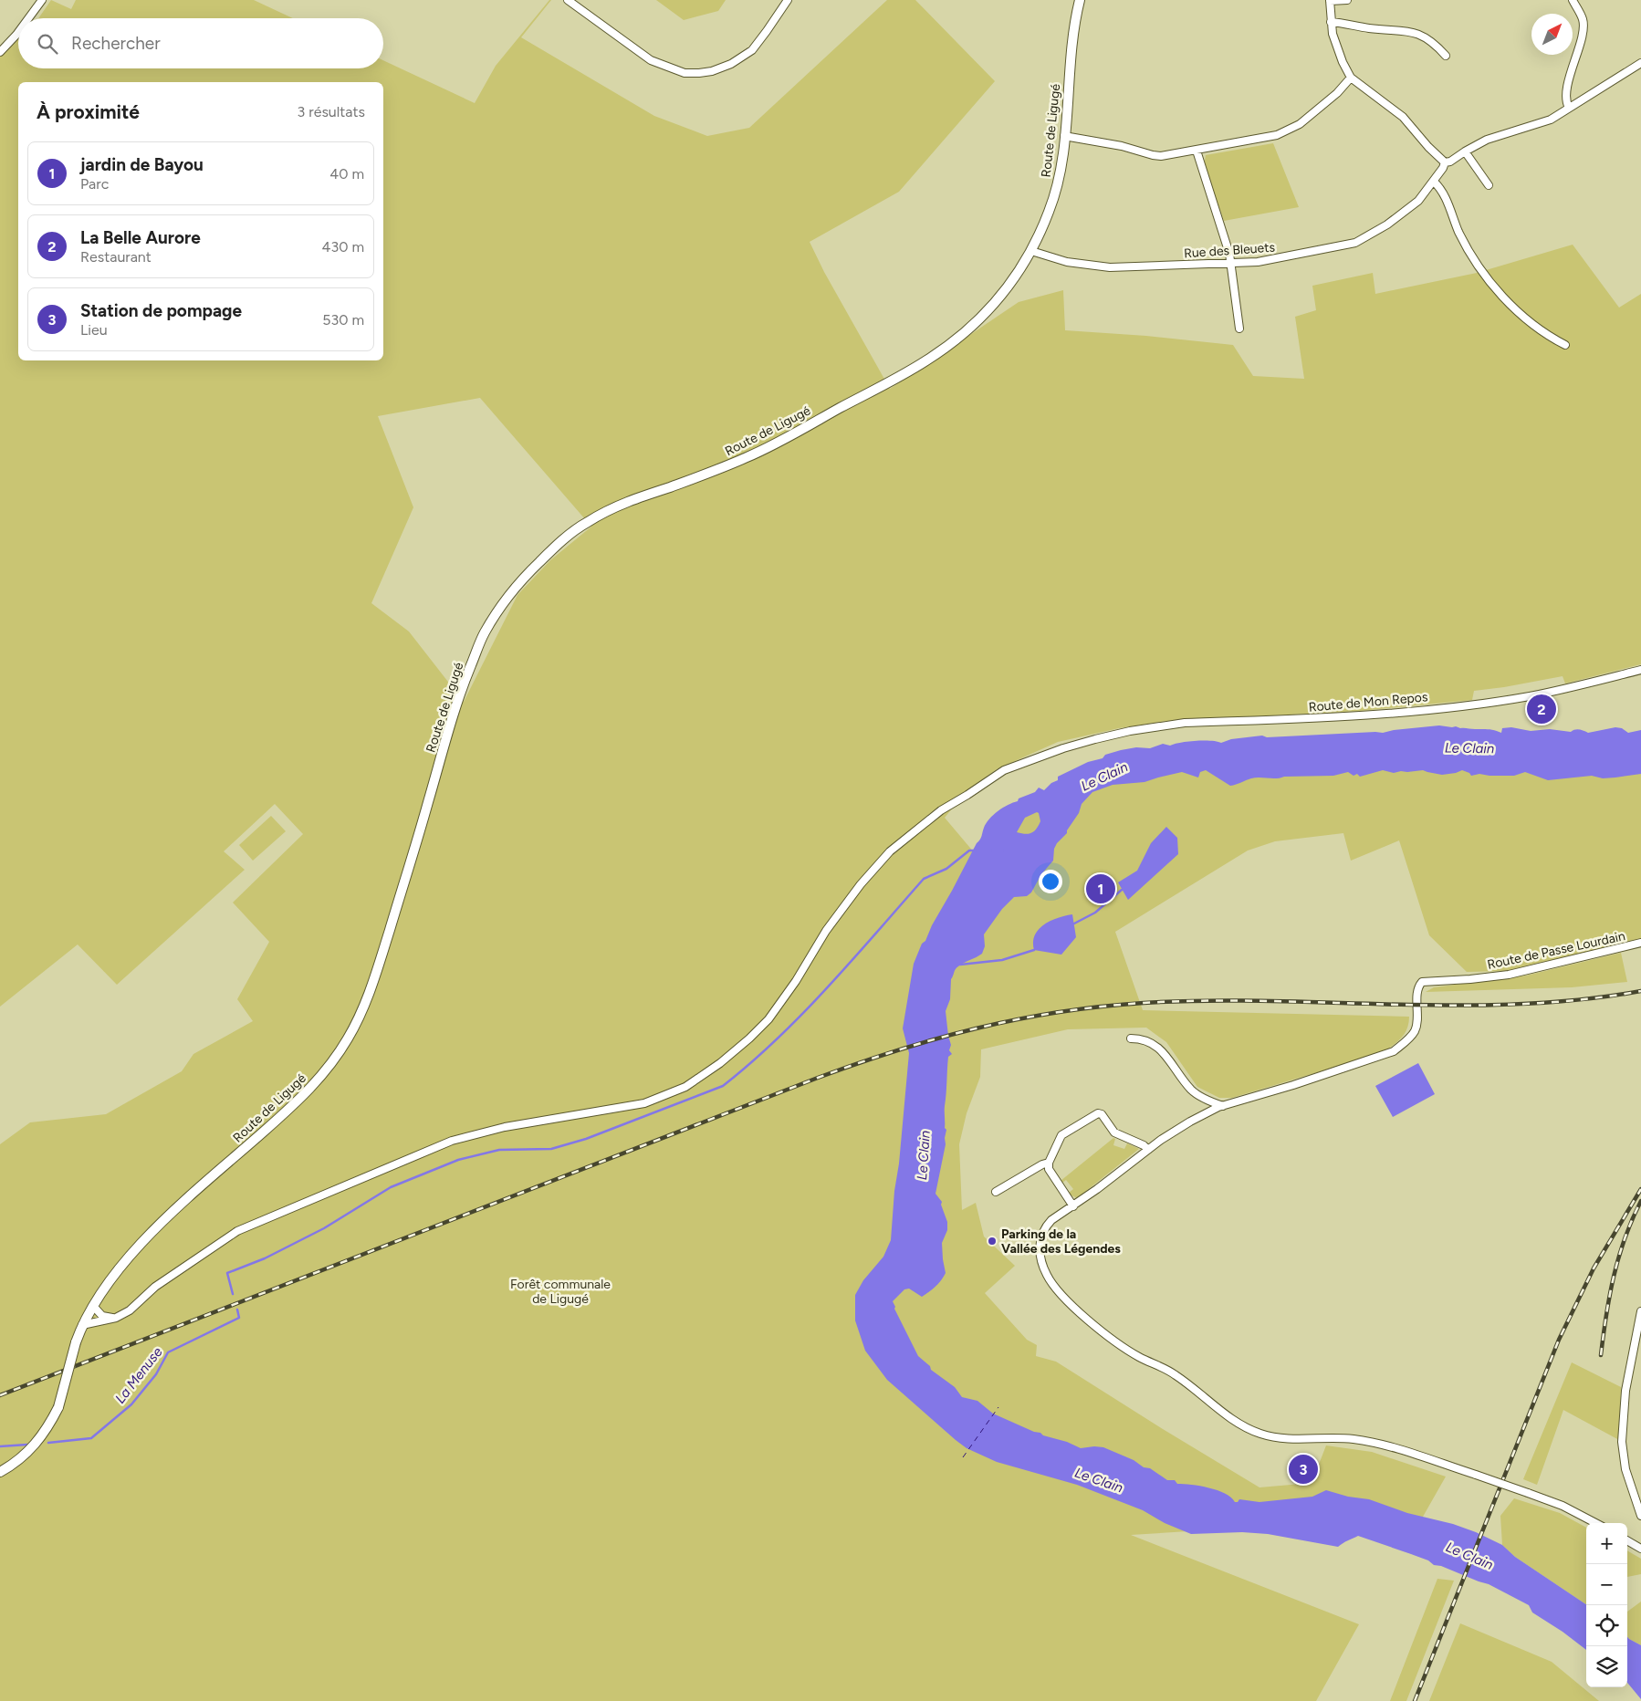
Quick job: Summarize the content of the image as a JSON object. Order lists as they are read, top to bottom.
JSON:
{
  "streets": {
    "street": [
      "Route de Ligugé",
      "Rue des Bleuets",
      "Route de Mon Repos",
      "Route de Passe Lourdain"
    ]
  },
  "crossings": [
    ["Route de Ligugé", "Rue des Bleuets"]
  ],
  "water": ["Le Clain", "La Menuse"],
  "parks": ["Forêt communale de Ligugé"],
  "places": ["Parking de la Vallée des Légendes"],
  "north": "top right",
  "page": {
    "search": "Rechercher",
    "heading": ["À proximité", "3 résultats"],
    "list": [
      {
        "mark": "1",
        "name": "jardin de Bayou",
        "note": "Parc",
        "value": "40 m"
      },
      {
        "mark": "2",
        "name": "La Belle Aurore",
        "note": "Restaurant",
        "value": "430 m"
      },
      {
        "mark": "3",
        "name": "Station de pompage",
        "note": "Lieu",
        "value": "530 m"
      }
    ],
    "pins": ["2", "1", "3"],
    "map_buttons": ["+", "−"]
  }
}
